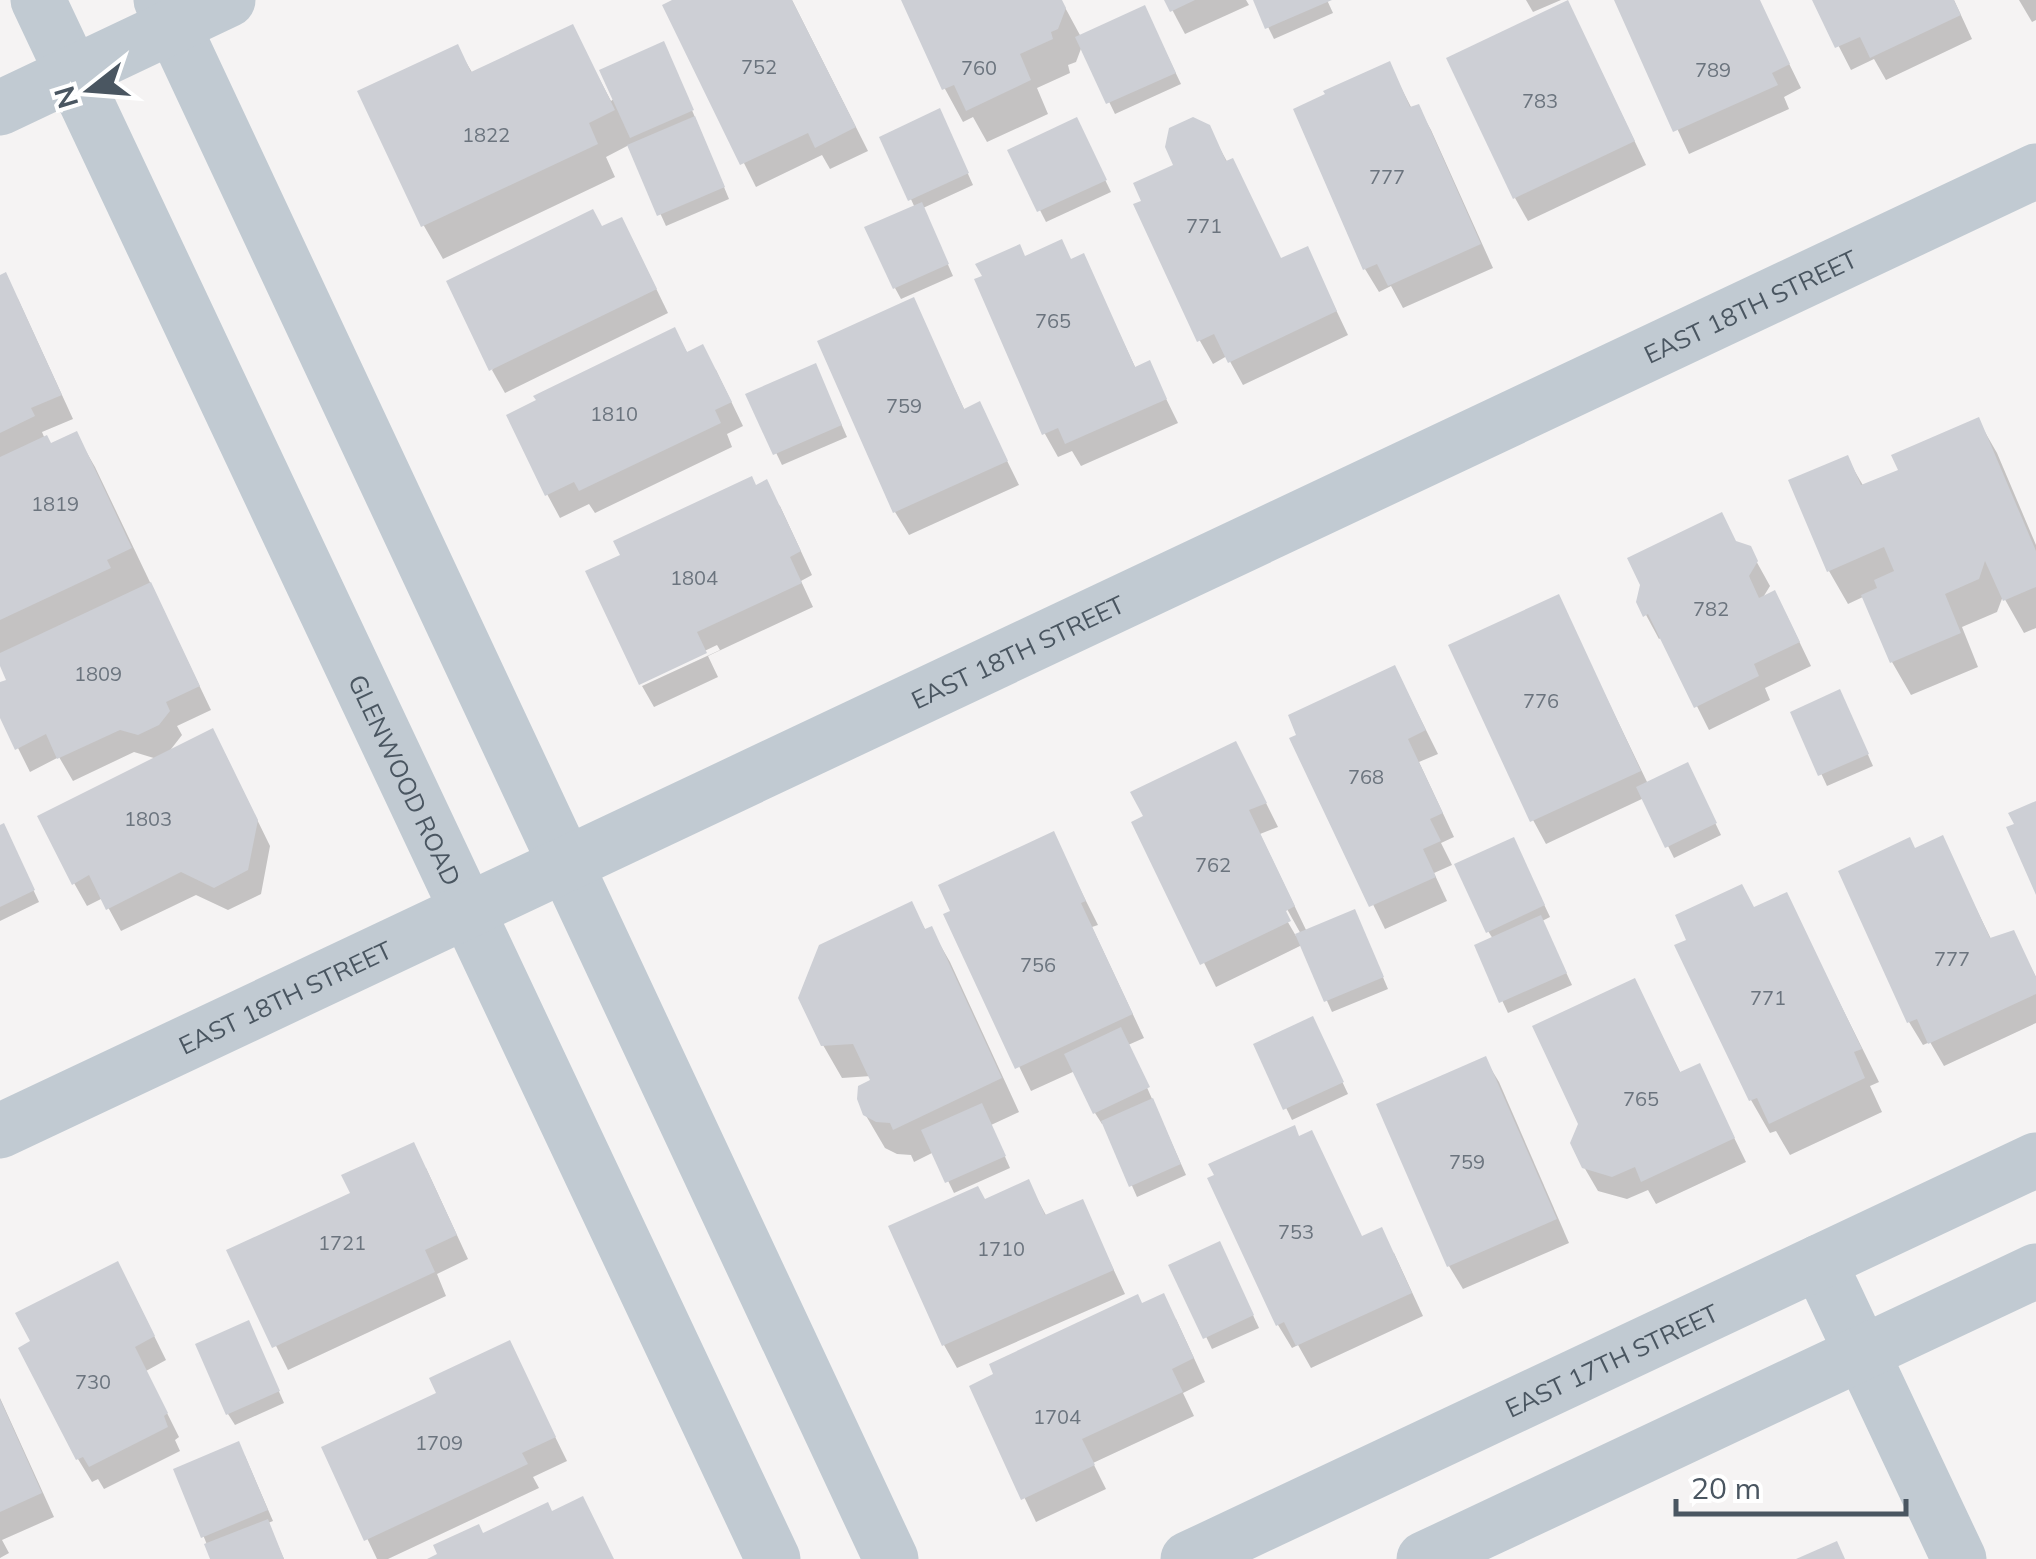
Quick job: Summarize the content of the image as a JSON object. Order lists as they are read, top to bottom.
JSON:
{
  "streets": {
    "street": ["EAST 18TH STREET", "GLENWOOD ROAD", "EAST 17TH STREET"]
  },
  "crossings": [
    ["EAST 18TH STREET", "GLENWOOD ROAD"]
  ],
  "house_numbers": [
    "752",
    "760",
    "789",
    "783",
    "1822",
    "777",
    "771",
    "765",
    "759",
    "1810",
    "1819",
    "1804",
    "782",
    "1809",
    "776",
    "768",
    "1803",
    "762",
    "777",
    "756",
    "771",
    "765",
    "759",
    "753",
    "1721",
    "1710",
    "730",
    "1704",
    "1709"
  ],
  "scale_bar": "20 m",
  "north": "left"
}
